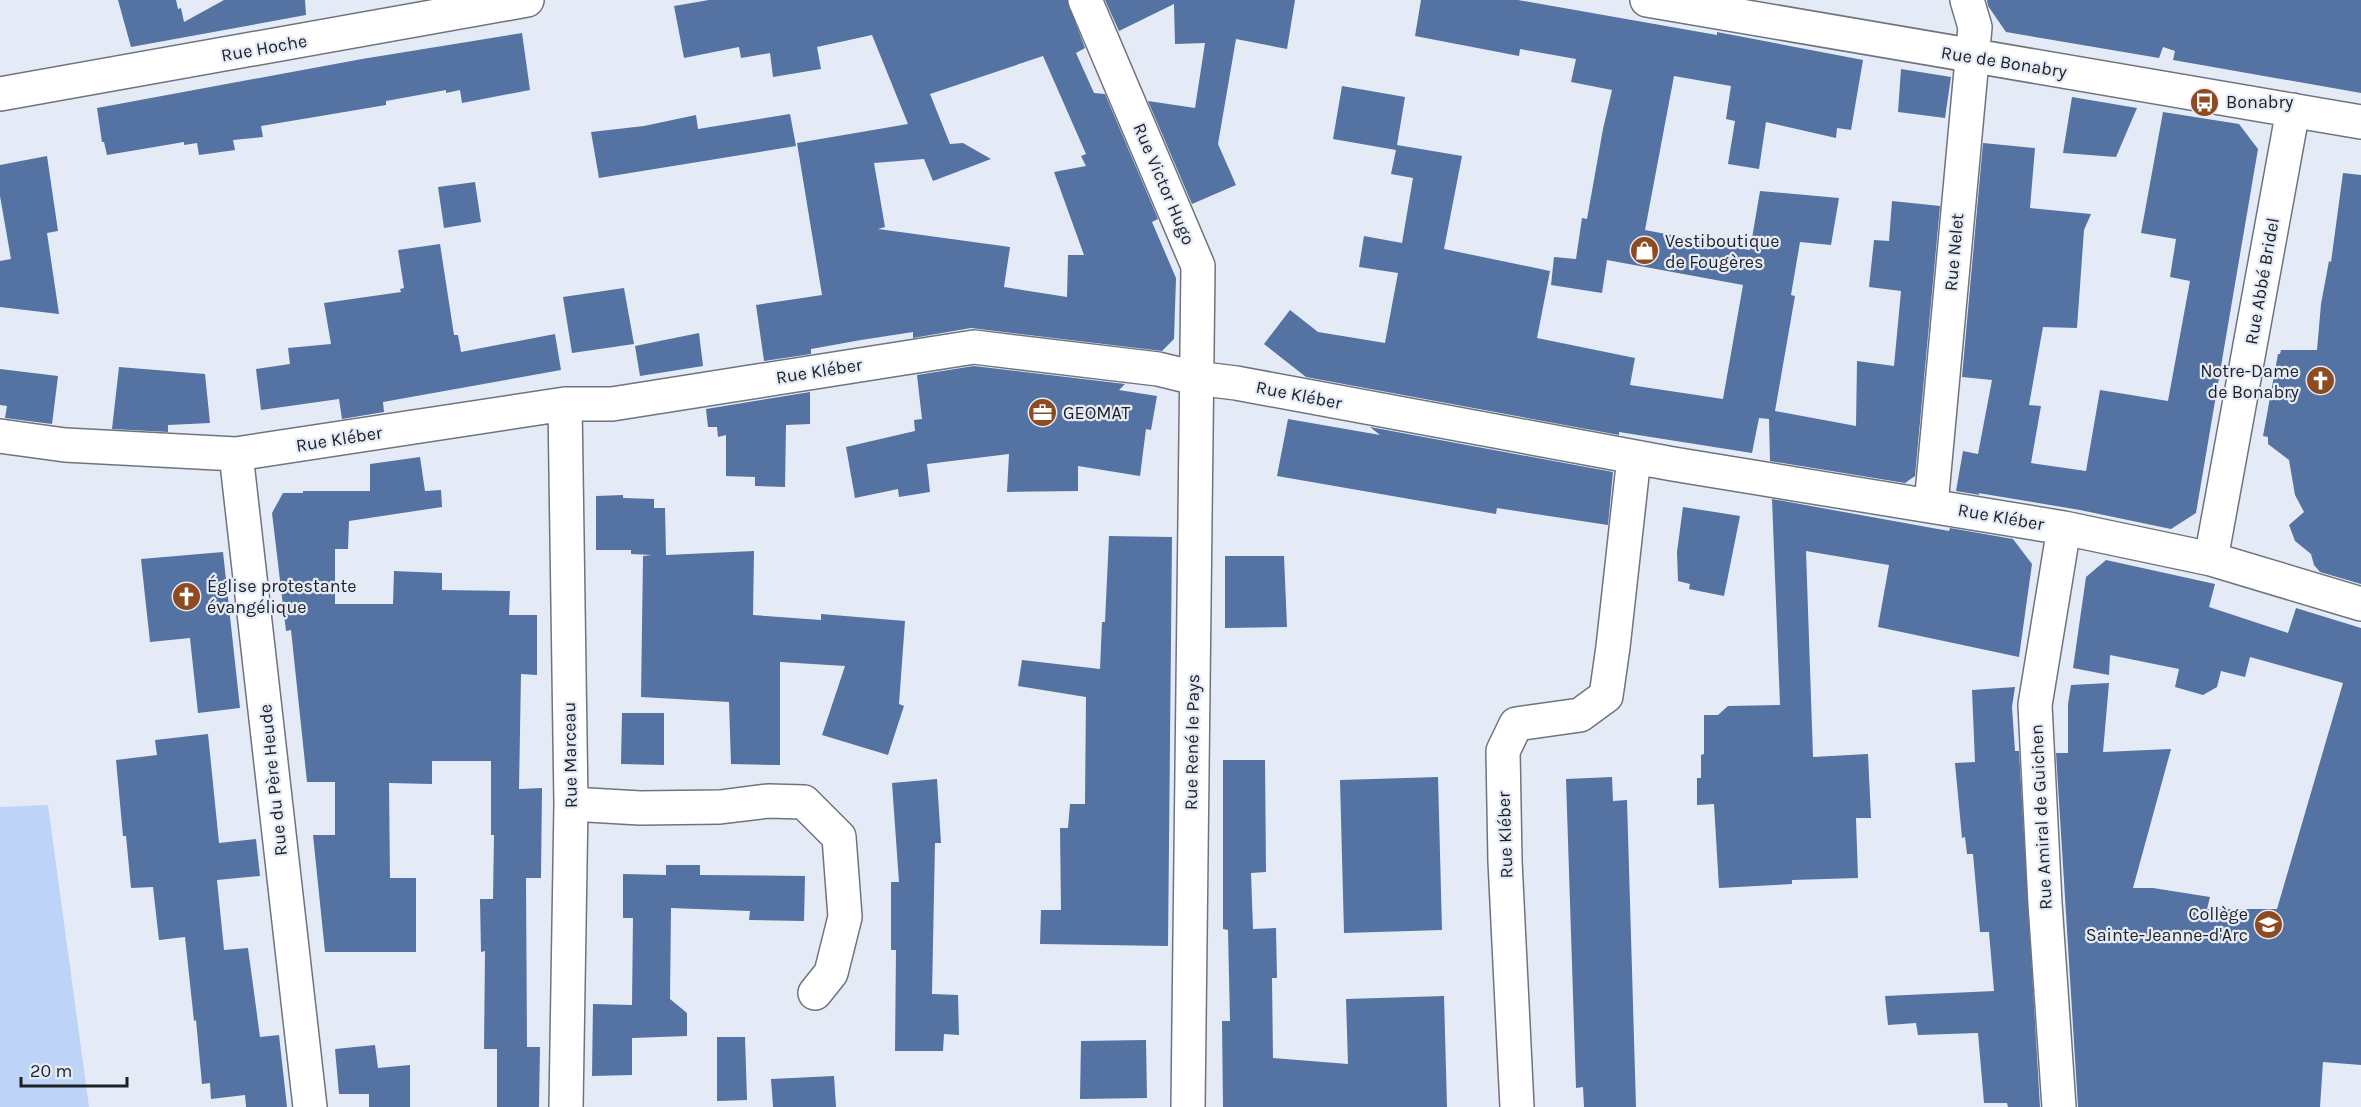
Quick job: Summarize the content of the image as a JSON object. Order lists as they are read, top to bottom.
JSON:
{
  "streets": {
    "street": [
      "Rue Hoche",
      "Rue de Bonabry",
      "Rue Victor Hugo",
      "Rue Nelet",
      "Rue Abbé Bridel",
      "Rue Kléber",
      "Rue René le Pays",
      "Rue Marceau",
      "Rue du Père Heude",
      "Rue Amiral de Guichen"
    ]
  },
  "crossings": [
    ["Rue de Bonabry", "Rue Nelet"],
    ["Rue de Bonabry", "Rue Abbé Bridel"],
    ["Rue Victor Hugo", "Rue Kléber"],
    ["Rue Victor Hugo", "Rue René le Pays"],
    ["Rue Nelet", "Rue Kléber"],
    ["Rue Abbé Bridel", "Rue Kléber"],
    ["Rue Kléber", "Rue René le Pays"],
    ["Rue Kléber", "Rue Marceau"],
    ["Rue Kléber", "Rue du Père Heude"],
    ["Rue Kléber", "Rue Amiral de Guichen"]
  ],
  "places": {
    "bus stop": ["Bonabry"],
    "shop": ["Vestiboutique de Fougères"],
    "church": ["Notre-Dame de Bonabry", "Église protestante évangélique"],
    "office": ["GEOMAT"],
    "school or university": ["Collège Sainte-Jeanne-d'Arc"]
  },
  "scale_bar": "20 m"
}
